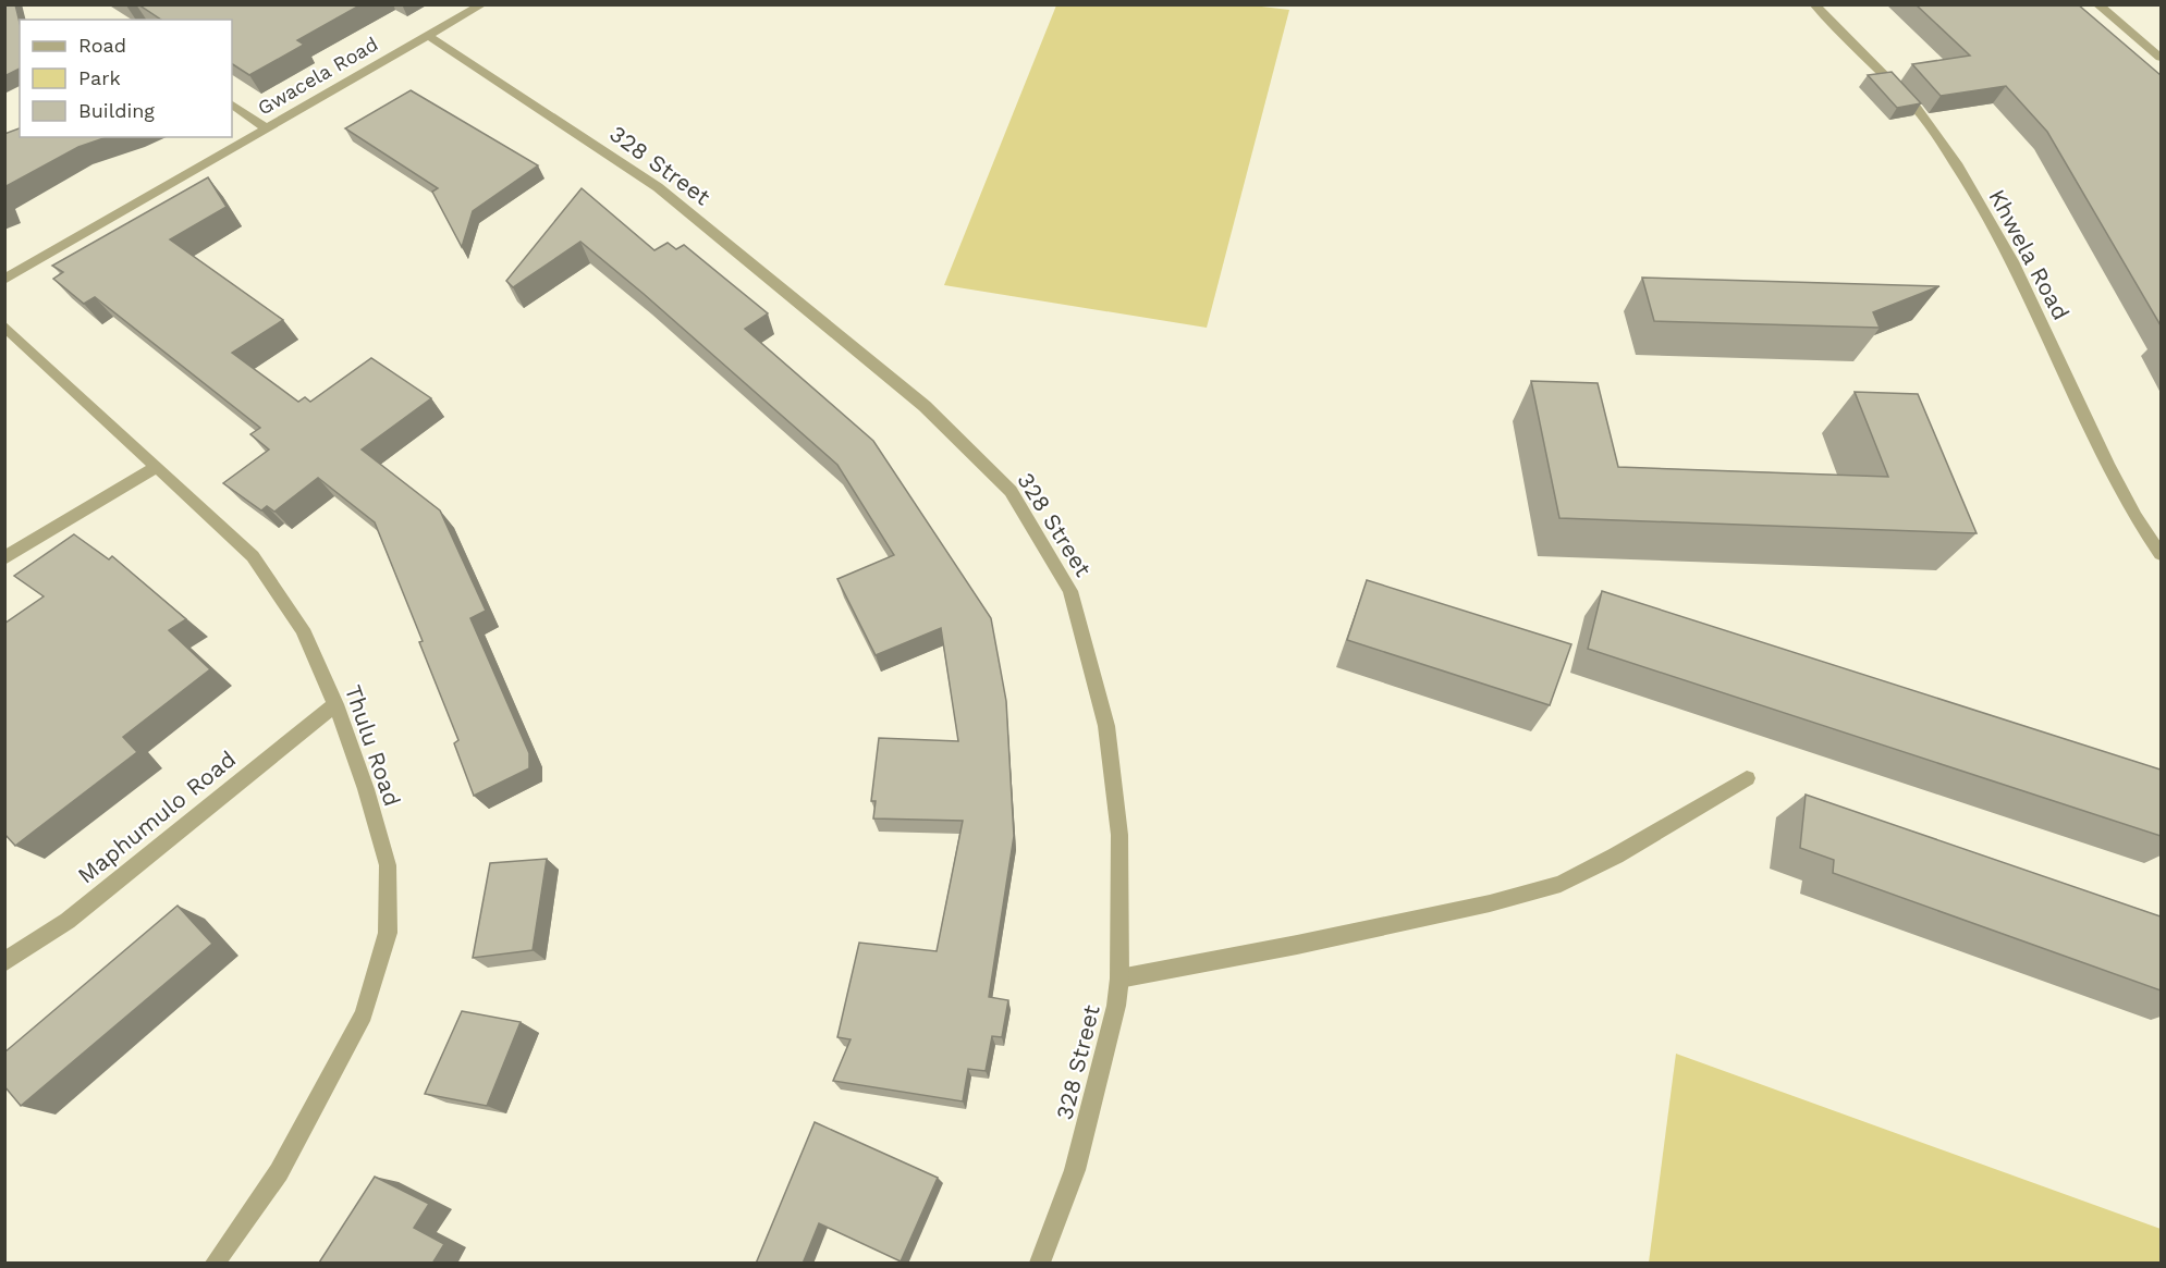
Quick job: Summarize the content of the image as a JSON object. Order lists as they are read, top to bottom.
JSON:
{
  "streets": {
    "street": [
      "Gwacela Road",
      "328 Street",
      "Khwela Road",
      "Thulu Road",
      "Maphumulo Road"
    ]
  },
  "crossings": [
    ["Gwacela Road", "328 Street"],
    ["Thulu Road", "Maphumulo Road"]
  ],
  "legend": ["Road", "Park", "Building"]
}
